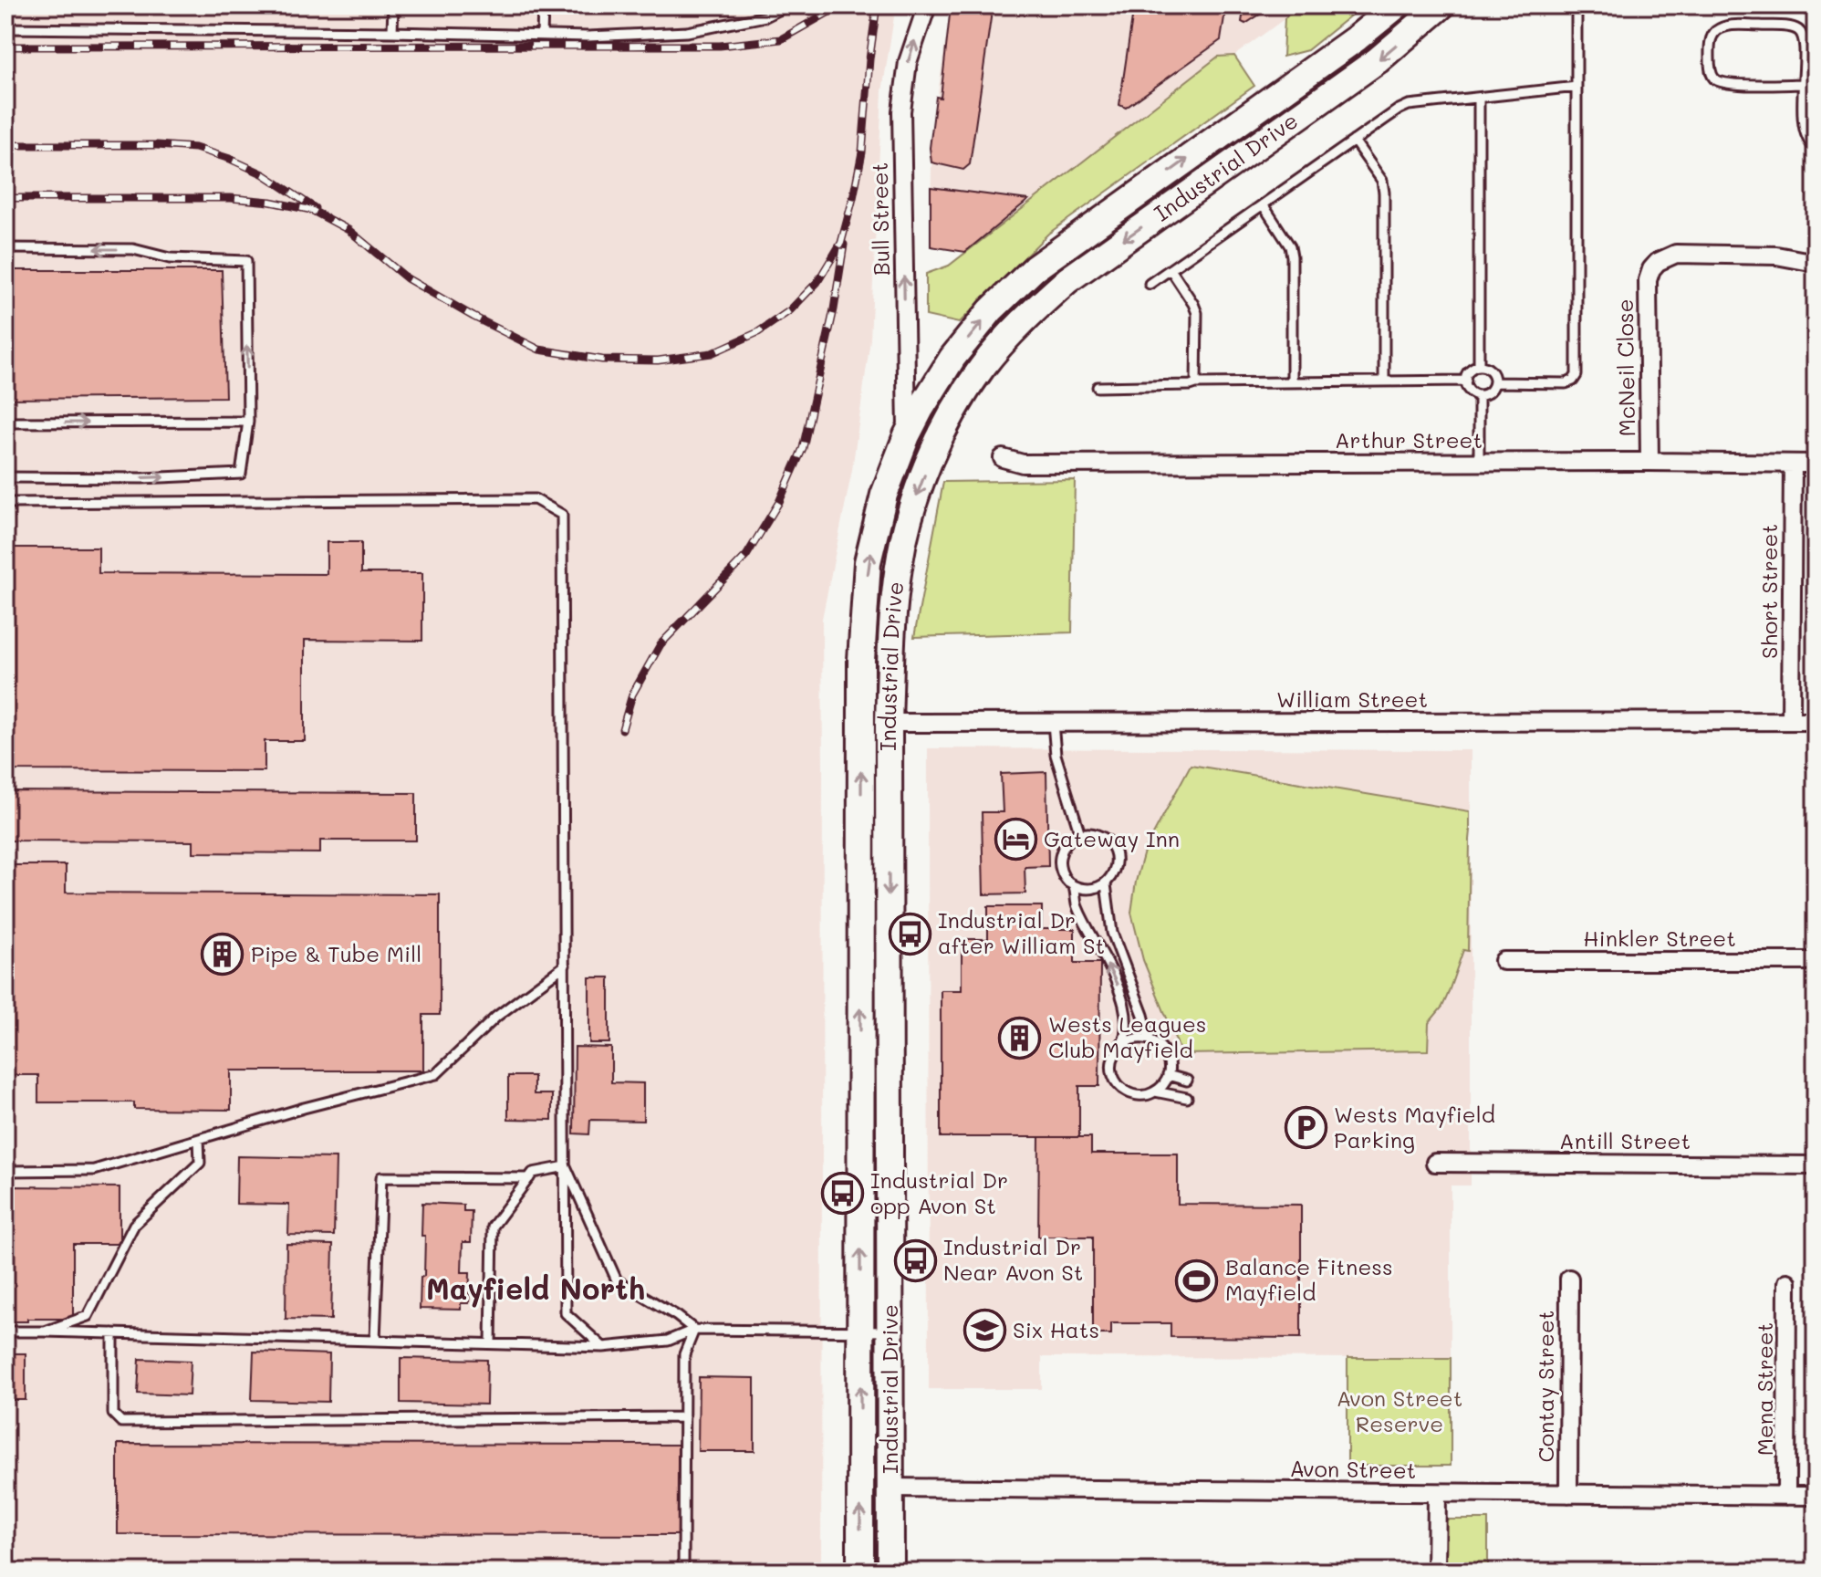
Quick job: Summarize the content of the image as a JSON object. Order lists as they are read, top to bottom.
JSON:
{
  "streets": {
    "highway": ["Industrial Drive"],
    "street": [
      "Bull Street",
      "McNeil Close",
      "Arthur Street",
      "Short Street",
      "William Street",
      "Hinkler Street",
      "Antill Street",
      "Contay Street",
      "Mena Street",
      "Avon Street"
    ]
  },
  "crossings": [
    ["Industrial Drive", "Bull Street"],
    ["Industrial Drive", "William Street"],
    ["Industrial Drive", "Avon Street"],
    ["McNeil Close", "Arthur Street"],
    ["Arthur Street", "Short Street"],
    ["Short Street", "William Street"],
    ["Contay Street", "Avon Street"],
    ["Mena Street", "Avon Street"]
  ],
  "one_way": ["Bull Street"],
  "districts": ["Mayfield North"],
  "parks": ["Avon Street Reserve"],
  "places": {
    "hotel": ["Gateway Inn"],
    "bus stop": ["Industrial Dr after William St", "Industrial Dr opp Avon St", "Industrial Dr Near Avon St"],
    "building": ["Pipe & Tube Mill", "Wests Leagues Club Mayfield"],
    "parking": ["Wests Mayfield Parking"],
    "sports": ["Balance Fitness Mayfield"],
    "school or university": ["Six Hats"]
  }
}
